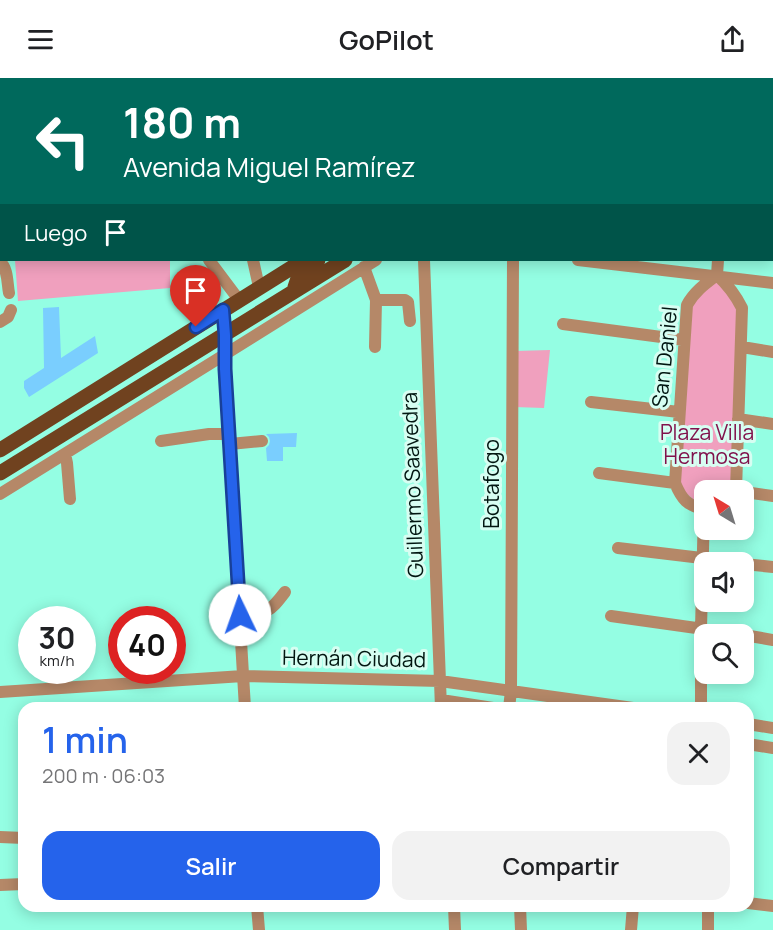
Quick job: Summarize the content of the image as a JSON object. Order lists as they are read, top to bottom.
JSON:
{
  "streets": {
    "street": [
      "San Daniel",
      "Botafogo",
      "Guillermo Saavedra",
      "Hernán Ciudad"
    ]
  },
  "crossings": [
    ["Botafogo", "Hernán Ciudad"],
    ["Guillermo Saavedra", "Hernán Ciudad"]
  ],
  "parks": ["Plaza Villa Hermosa"],
  "north": "top left",
  "page": {
    "header": "GoPilot",
    "turn": ["180 m", "Avenida Miguel Ramírez"],
    "then": "Luego",
    "speed": "30 km/h",
    "limit": "40",
    "heading": ["1 min", "200 m · 06:03"],
    "buttons": ["Salir", "Compartir"]
  }
}
